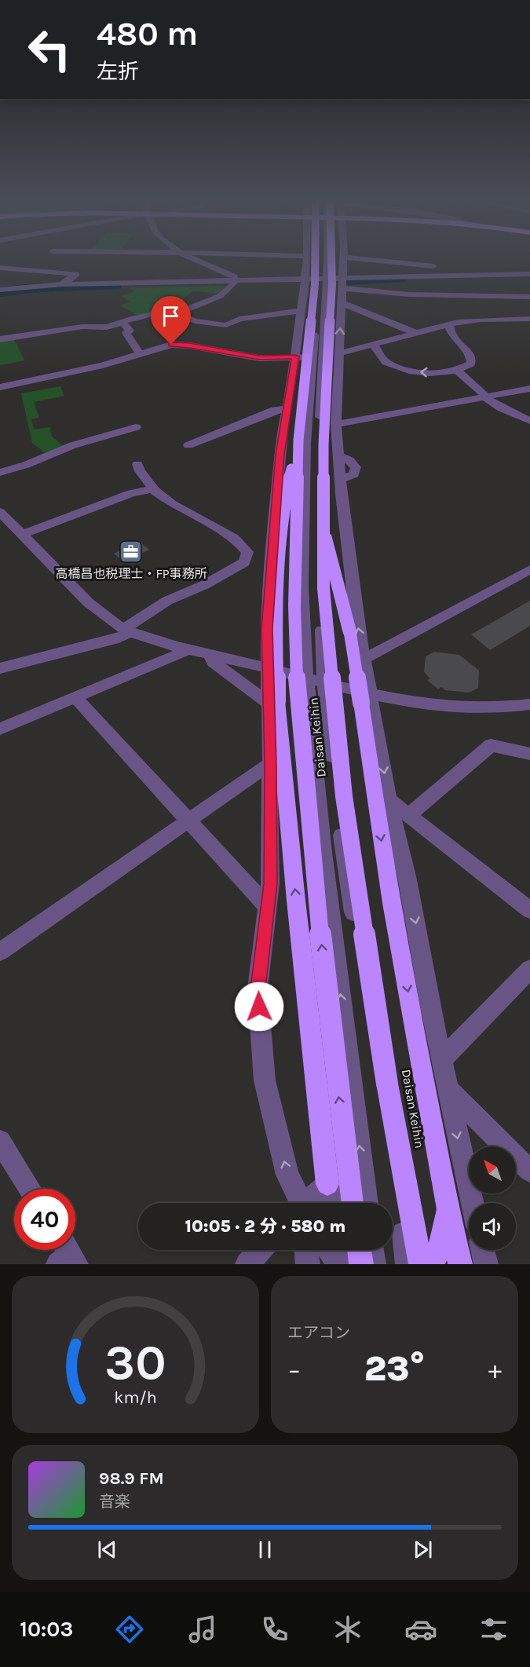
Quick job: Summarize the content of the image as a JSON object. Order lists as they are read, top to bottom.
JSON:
{
  "streets": {
    "highway": ["Daisan Keihin"]
  },
  "places": {
    "office": ["高橋昌也税理士・FP事務所"]
  },
  "north": "top left",
  "page": {
    "turn": ["480 m", "左折"],
    "limit": "40",
    "trip": "10:05 · 2 分 · 580 m",
    "tile": "エアコン",
    "heat": ["−", "23°", "+"],
    "song": ["98.9 FM", "音楽"],
    "tabs": "10:03",
    "gauge": ["30", "km/h"]
  }
}
